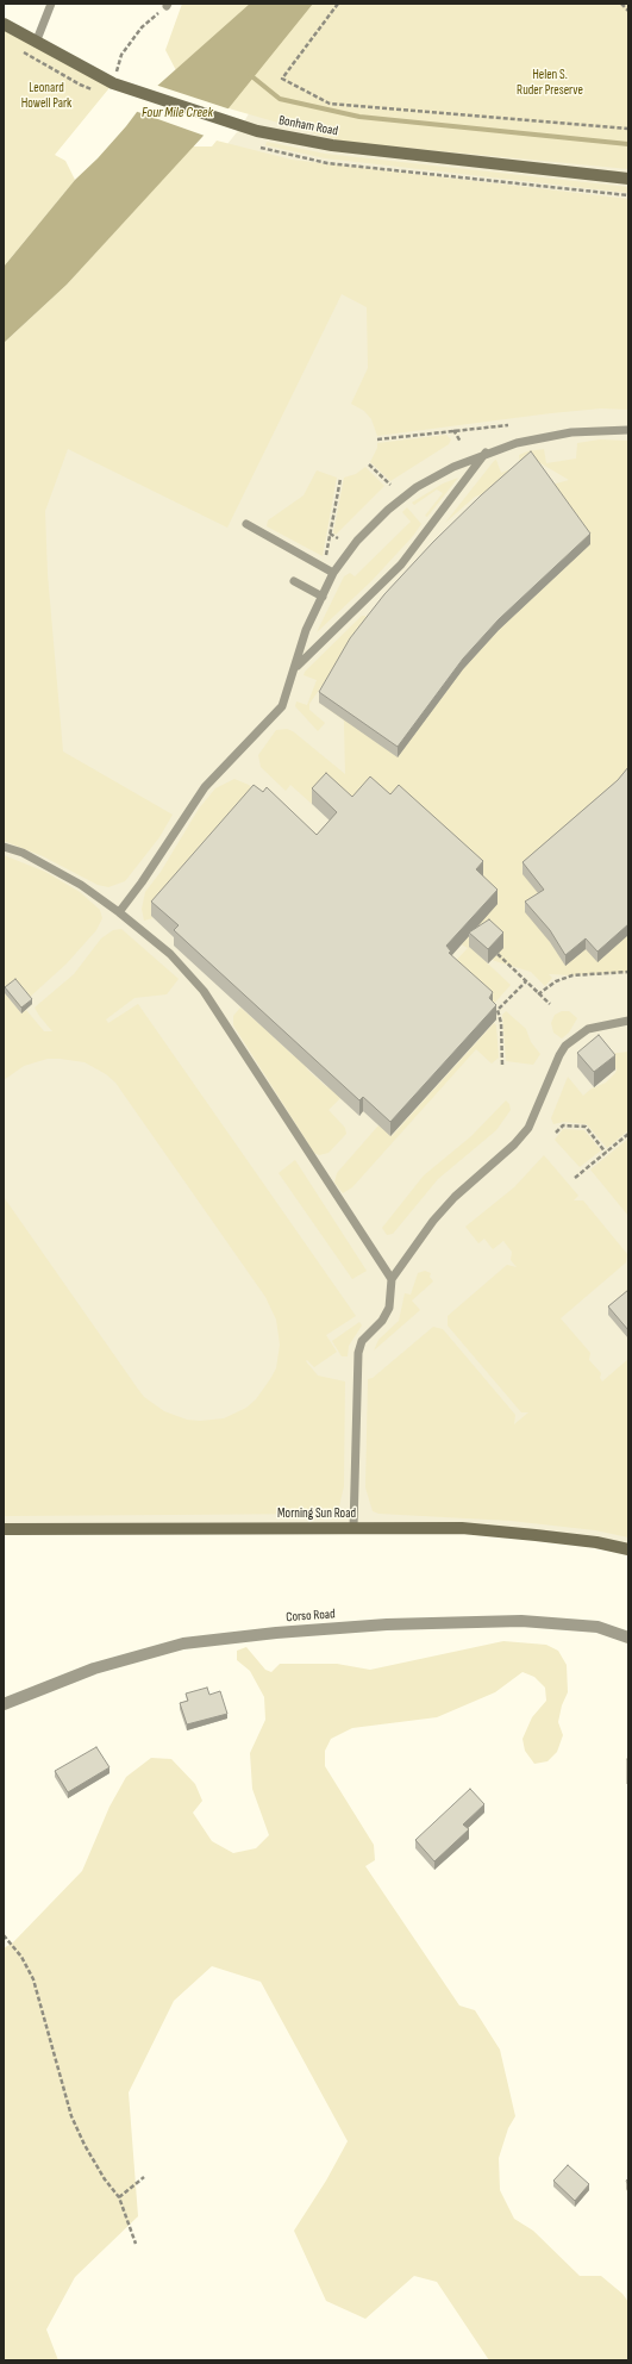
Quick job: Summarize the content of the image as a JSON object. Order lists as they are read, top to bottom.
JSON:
{
  "streets": {
    "street": ["Bonham Road", "Morning Sun Road", "Corso Road"]
  },
  "water": ["Four Mile Creek"],
  "parks": ["Helen S. Ruder Preserve", "Leonard Howell Park"]
}
